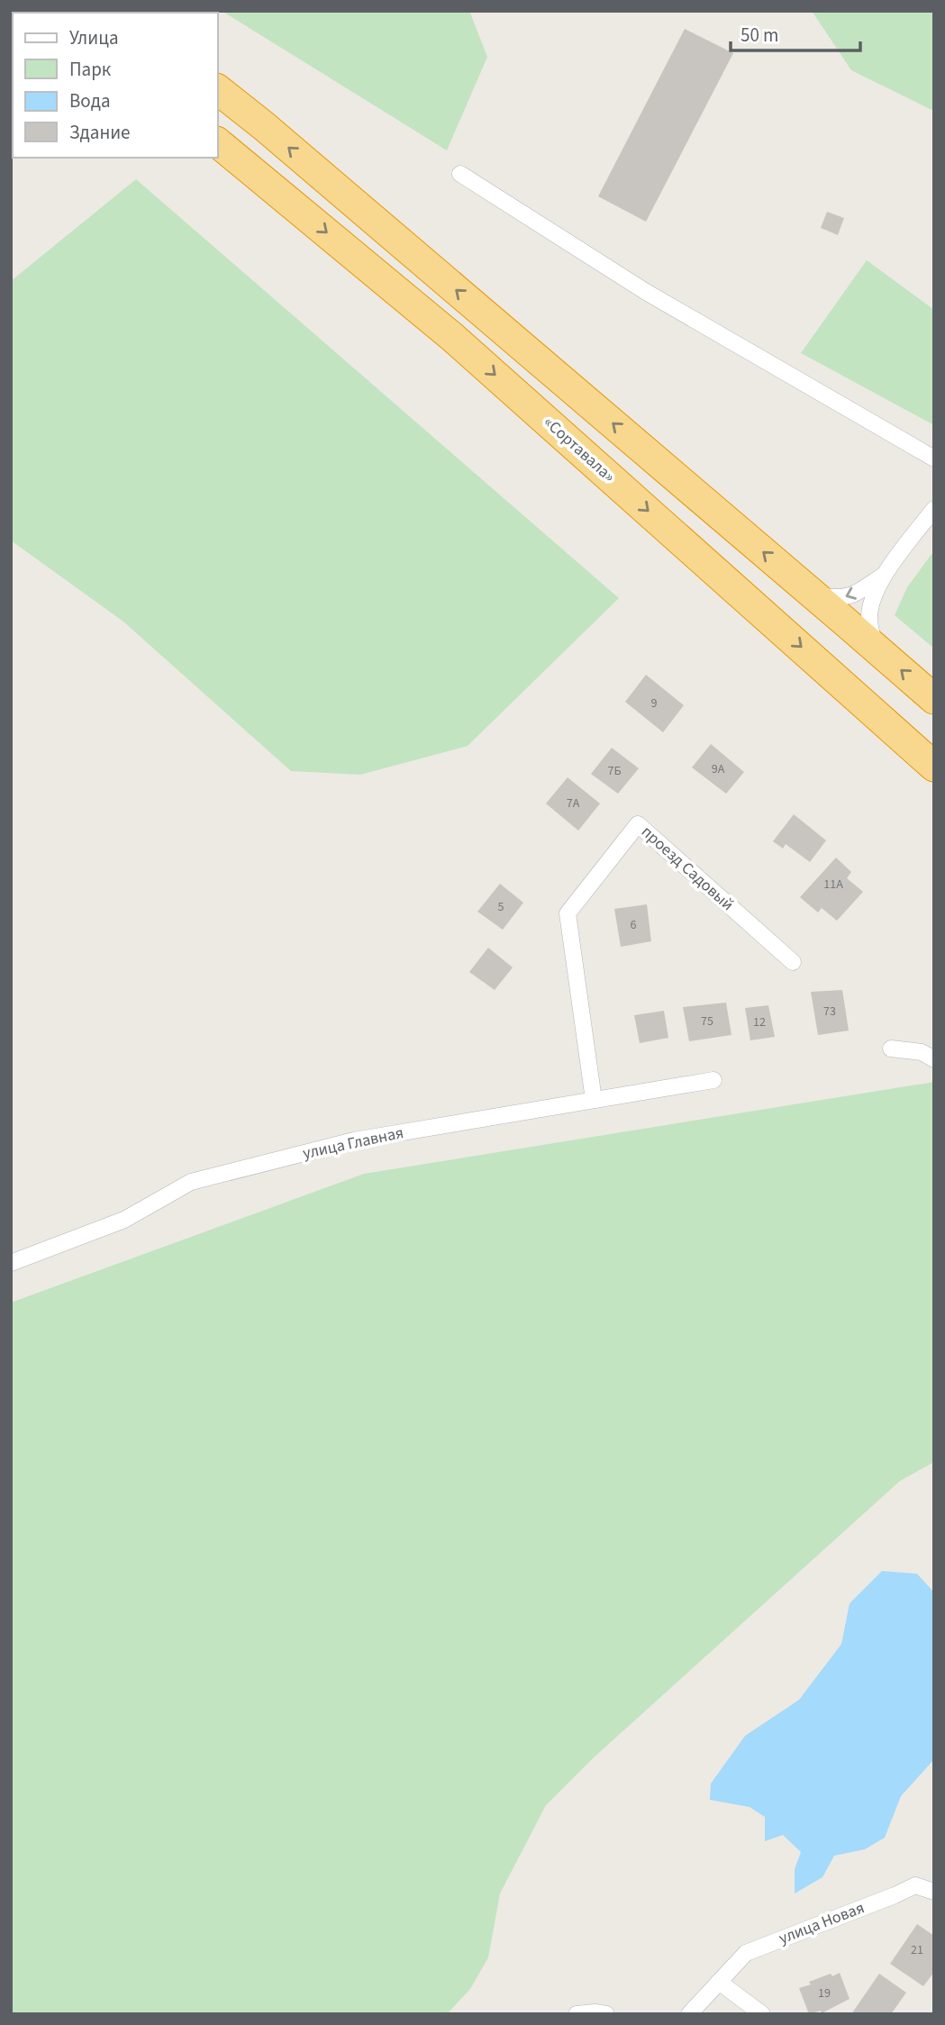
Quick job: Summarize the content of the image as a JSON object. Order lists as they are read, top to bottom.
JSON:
{
  "streets": {
    "highway": ["«Сортавала»"],
    "street": ["проезд Садовый", "улица Главная", "улица Новая"]
  },
  "crossings": [
    ["проезд Садовый", "улица Главная"]
  ],
  "house_numbers": [
    "9",
    "9А",
    "7Б",
    "7А",
    "11А",
    "5",
    "6",
    "73",
    "75",
    "12",
    "21",
    "19"
  ],
  "legend": [
    "Улица",
    "Парк",
    "Вода",
    "Здание"
  ],
  "scale_bar": "50 m"
}
